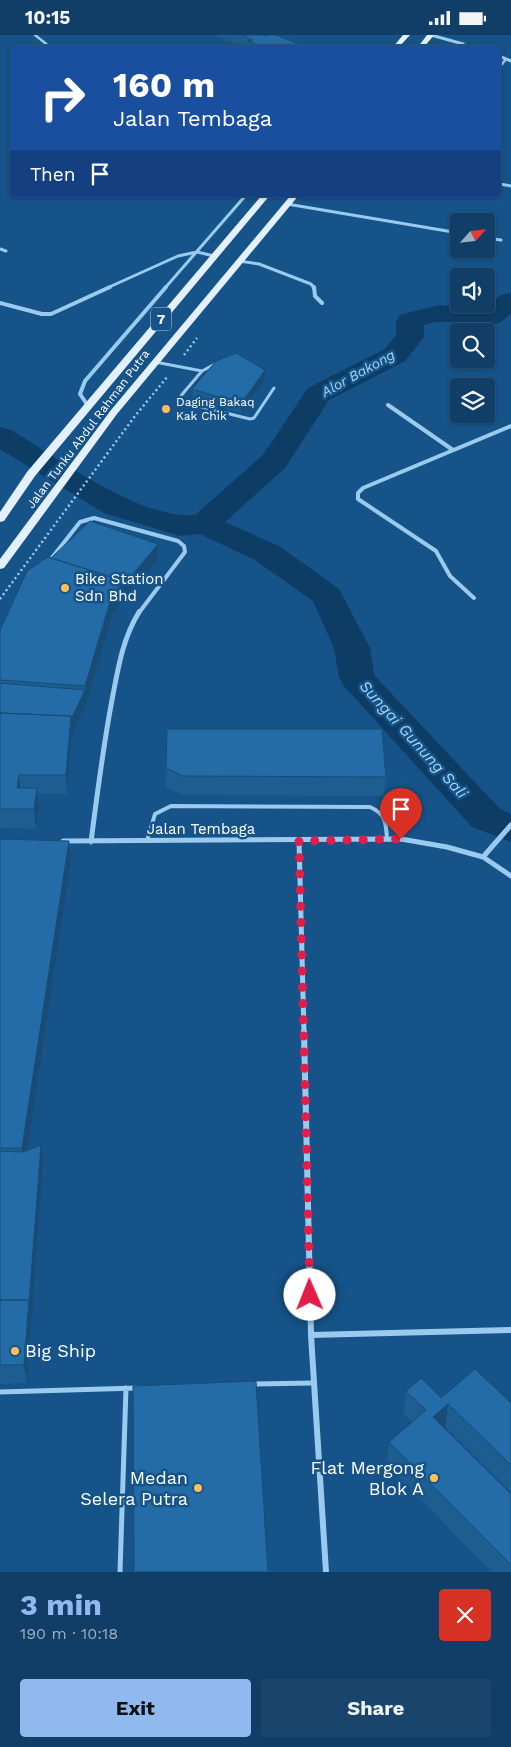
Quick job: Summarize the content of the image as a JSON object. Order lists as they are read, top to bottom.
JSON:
{
  "streets": {
    "main road": ["7", "Jalan Tunku Abdul Rahman Putra"],
    "street": ["Jalan Tembaga"]
  },
  "water": ["Alor Bakong", "Sungai Gunung Sali"],
  "places": [
    "Daging Bakaq Kak Chik",
    "Bike Station Sdn Bhd",
    "Big Ship",
    "Flat Mergong Blok A",
    "Medan Selera Putra"
  ],
  "north": "top right",
  "page": {
    "status": "10:15",
    "turn": ["160 m", "Jalan Tembaga"],
    "then": "Then",
    "heading": ["3 min", "190 m · 10:18"],
    "buttons": ["Exit", "Share"]
  }
}
